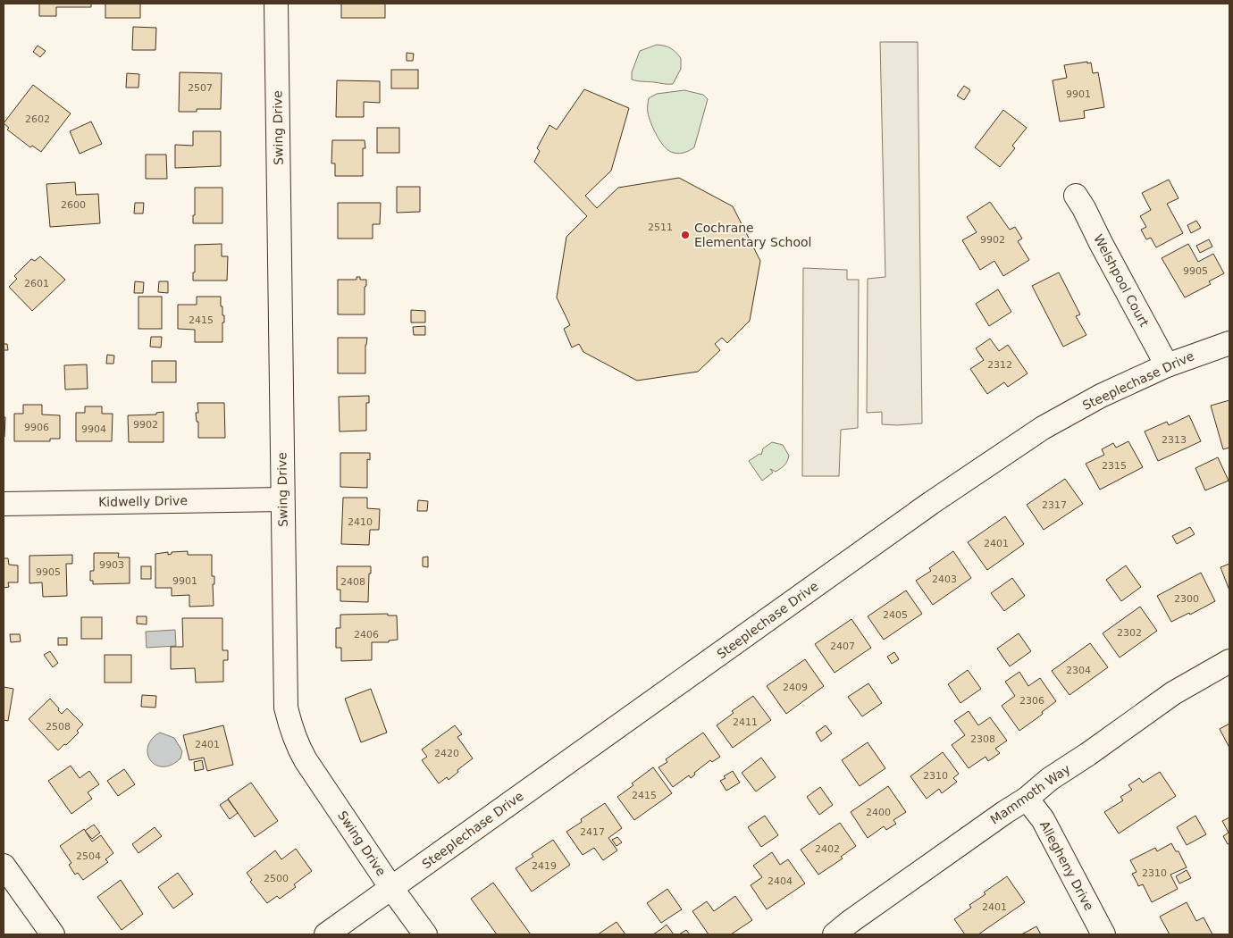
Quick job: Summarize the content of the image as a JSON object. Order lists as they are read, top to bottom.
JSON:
{
  "streets": {
    "street": [
      "Swing Drive",
      "Welshpool Court",
      "Steeplechase Drive",
      "Kidwelly Drive",
      "Mammoth Way",
      "Allegheny Drive"
    ]
  },
  "crossings": [
    ["Swing Drive", "Steeplechase Drive"],
    ["Swing Drive", "Kidwelly Drive"],
    ["Welshpool Court", "Steeplechase Drive"],
    ["Mammoth Way", "Allegheny Drive"]
  ],
  "places": ["Cochrane Elementary School"],
  "house_numbers": [
    "2507",
    "9901",
    "2602",
    "2600",
    "2511",
    "9902",
    "9905",
    "2601",
    "2415",
    "2312",
    "9902",
    "9906",
    "9904",
    "2313",
    "2315",
    "2317",
    "2410",
    "2401",
    "9903",
    "9905",
    "2403",
    "9901",
    "2408",
    "2300",
    "2405",
    "2302",
    "2406",
    "2407",
    "2304",
    "2409",
    "2306",
    "2411",
    "2508",
    "2308",
    "2401",
    "2420",
    "2310",
    "2415",
    "2400",
    "2417",
    "2402",
    "2504",
    "2419",
    "2310",
    "2500",
    "2404",
    "2401"
  ]
}
